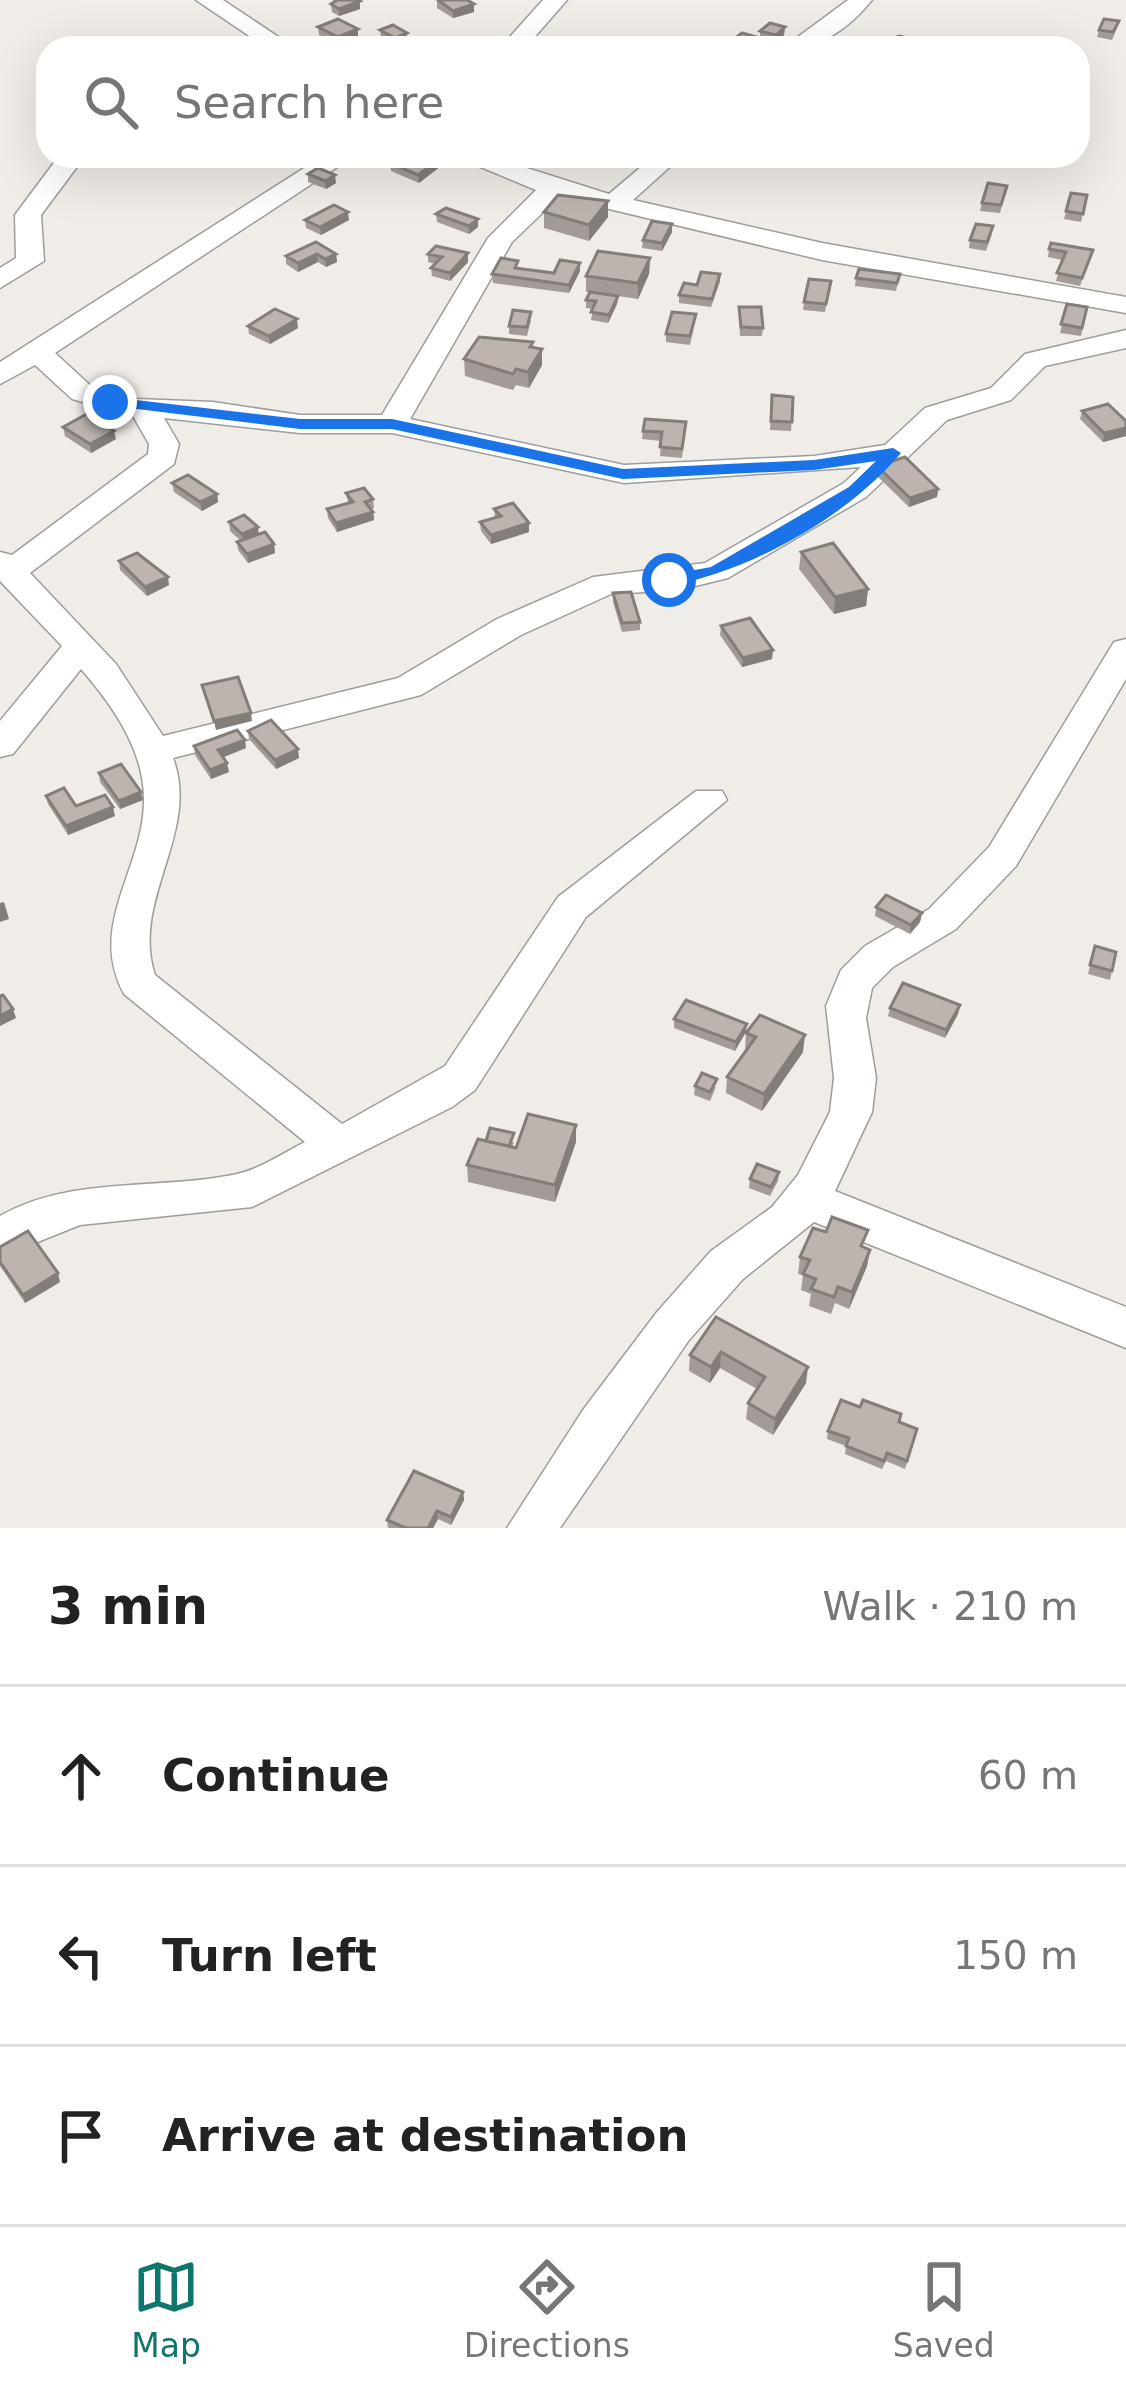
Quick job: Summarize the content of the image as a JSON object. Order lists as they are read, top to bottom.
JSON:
{
  "page": {
    "search": "Search here",
    "heading": ["3 min", "Walk · 210 m"],
    "list": [
      ["Continue", "60 m"],
      ["Turn left", "150 m"],
      "Arrive at destination"
    ],
    "nav": ["Map", "Directions", "Saved"]
  }
}
